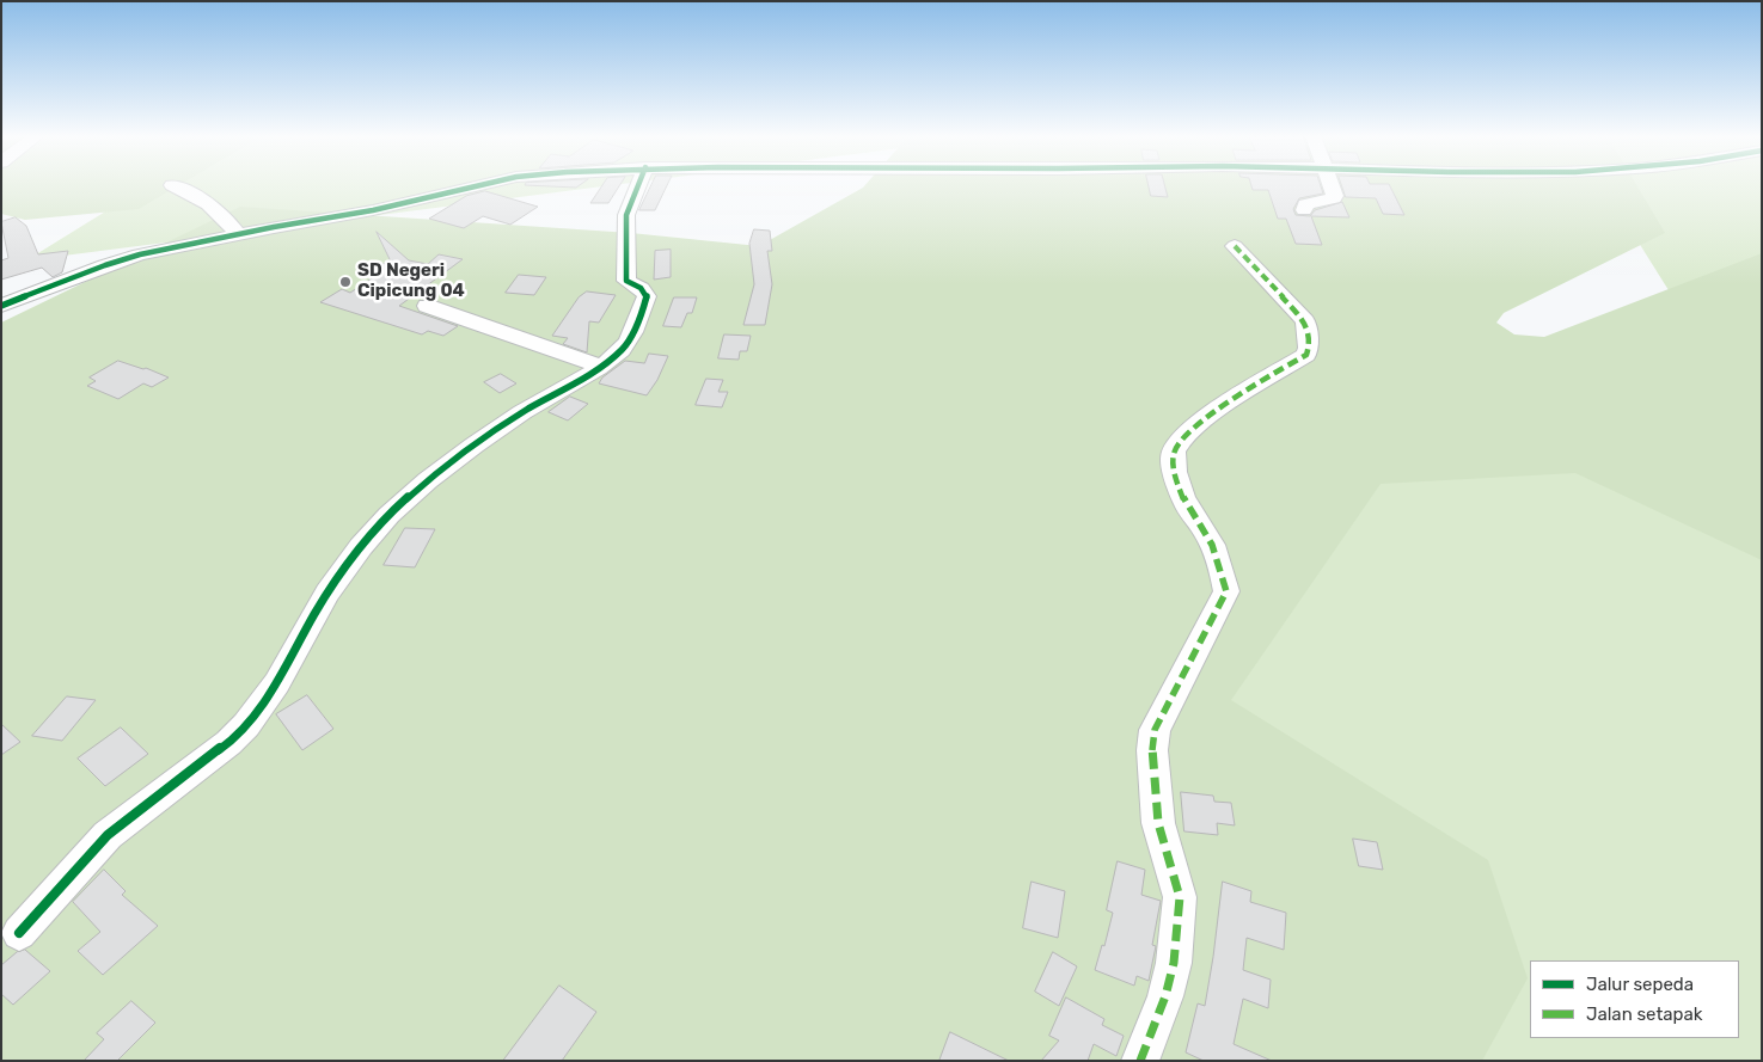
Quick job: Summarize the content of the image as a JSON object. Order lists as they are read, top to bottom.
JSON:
{
  "places": ["SD Negeri Cipicung 04"],
  "legend": ["Jalur sepeda", "Jalan setapak"]
}
